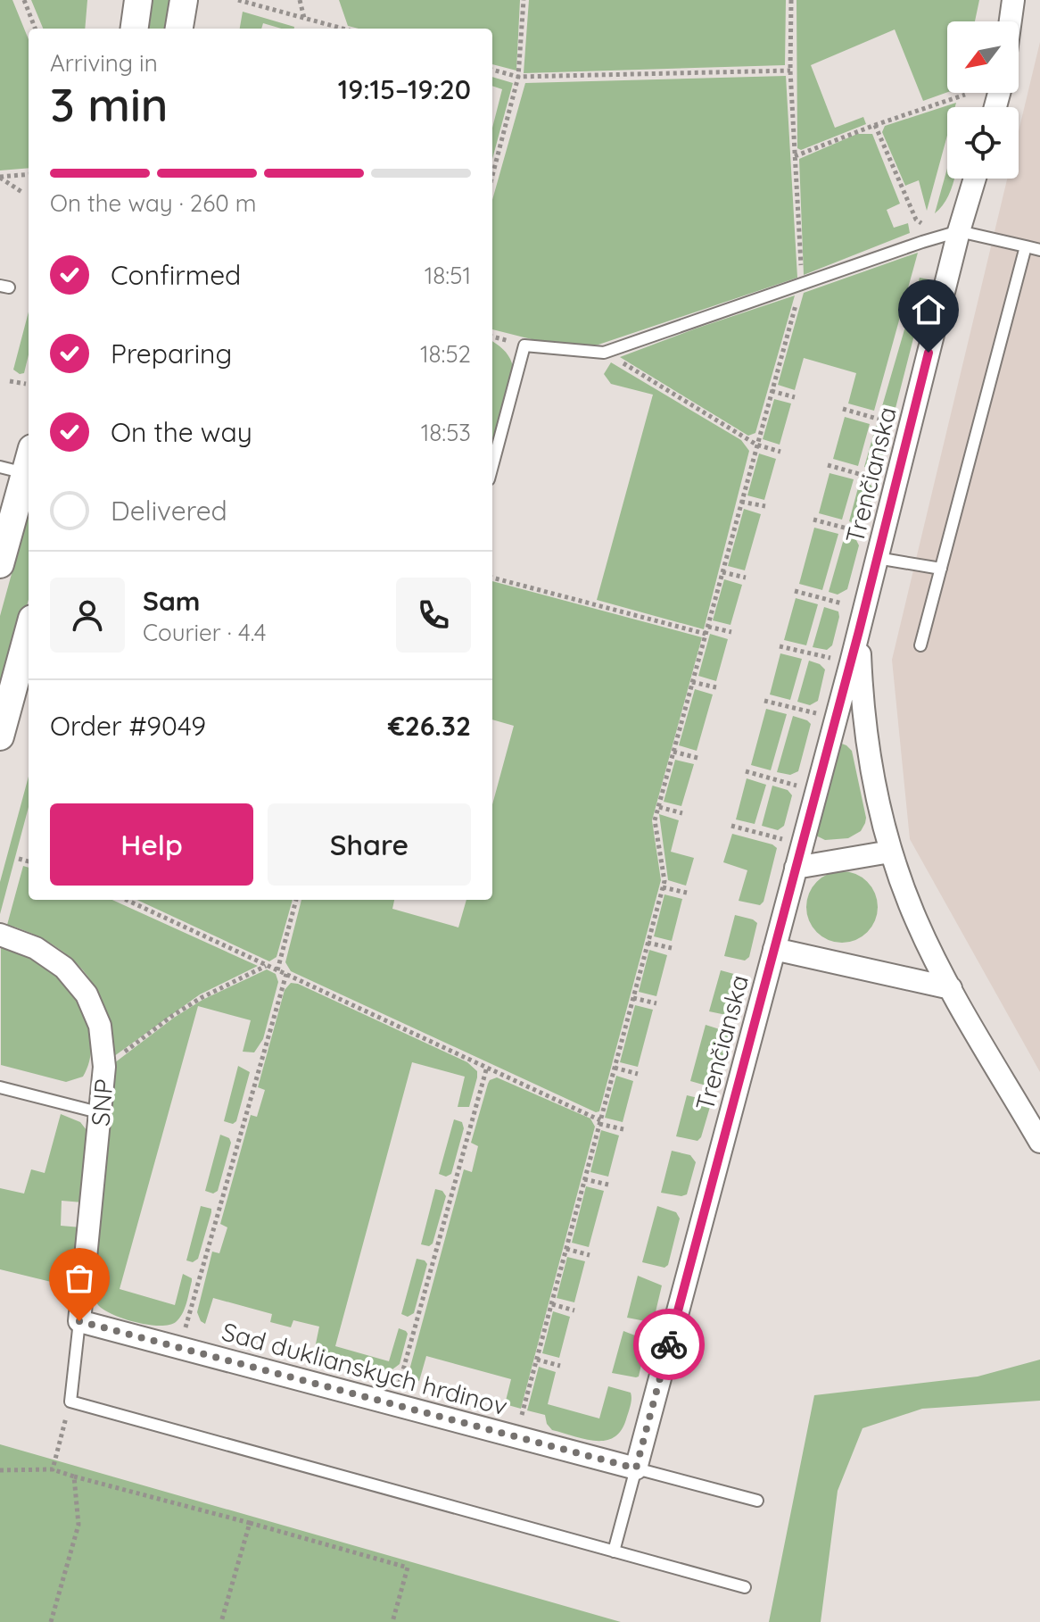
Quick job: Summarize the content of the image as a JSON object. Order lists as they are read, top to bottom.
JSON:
{
  "streets": {
    "street": ["Trenčianska", "SNP", "Sad duklianskych hrdinov"]
  },
  "crossings": [
    ["Trenčianska", "Sad duklianskych hrdinov"],
    ["SNP", "Sad duklianskych hrdinov"]
  ],
  "north": "bottom left",
  "page": {
    "heading": ["3 min", "Arriving in", "19:15–19:20"],
    "panel": [
      "Sam",
      "Courier · 4.4",
      "Order #9049",
      "€26.32"
    ],
    "bar": "On the way · 260 m",
    "list": [
      ["Confirmed", "18:51"],
      ["Preparing", "18:52"],
      ["On the way", "18:53"],
      "Delivered"
    ],
    "buttons": ["Help", "Share"]
  }
}
